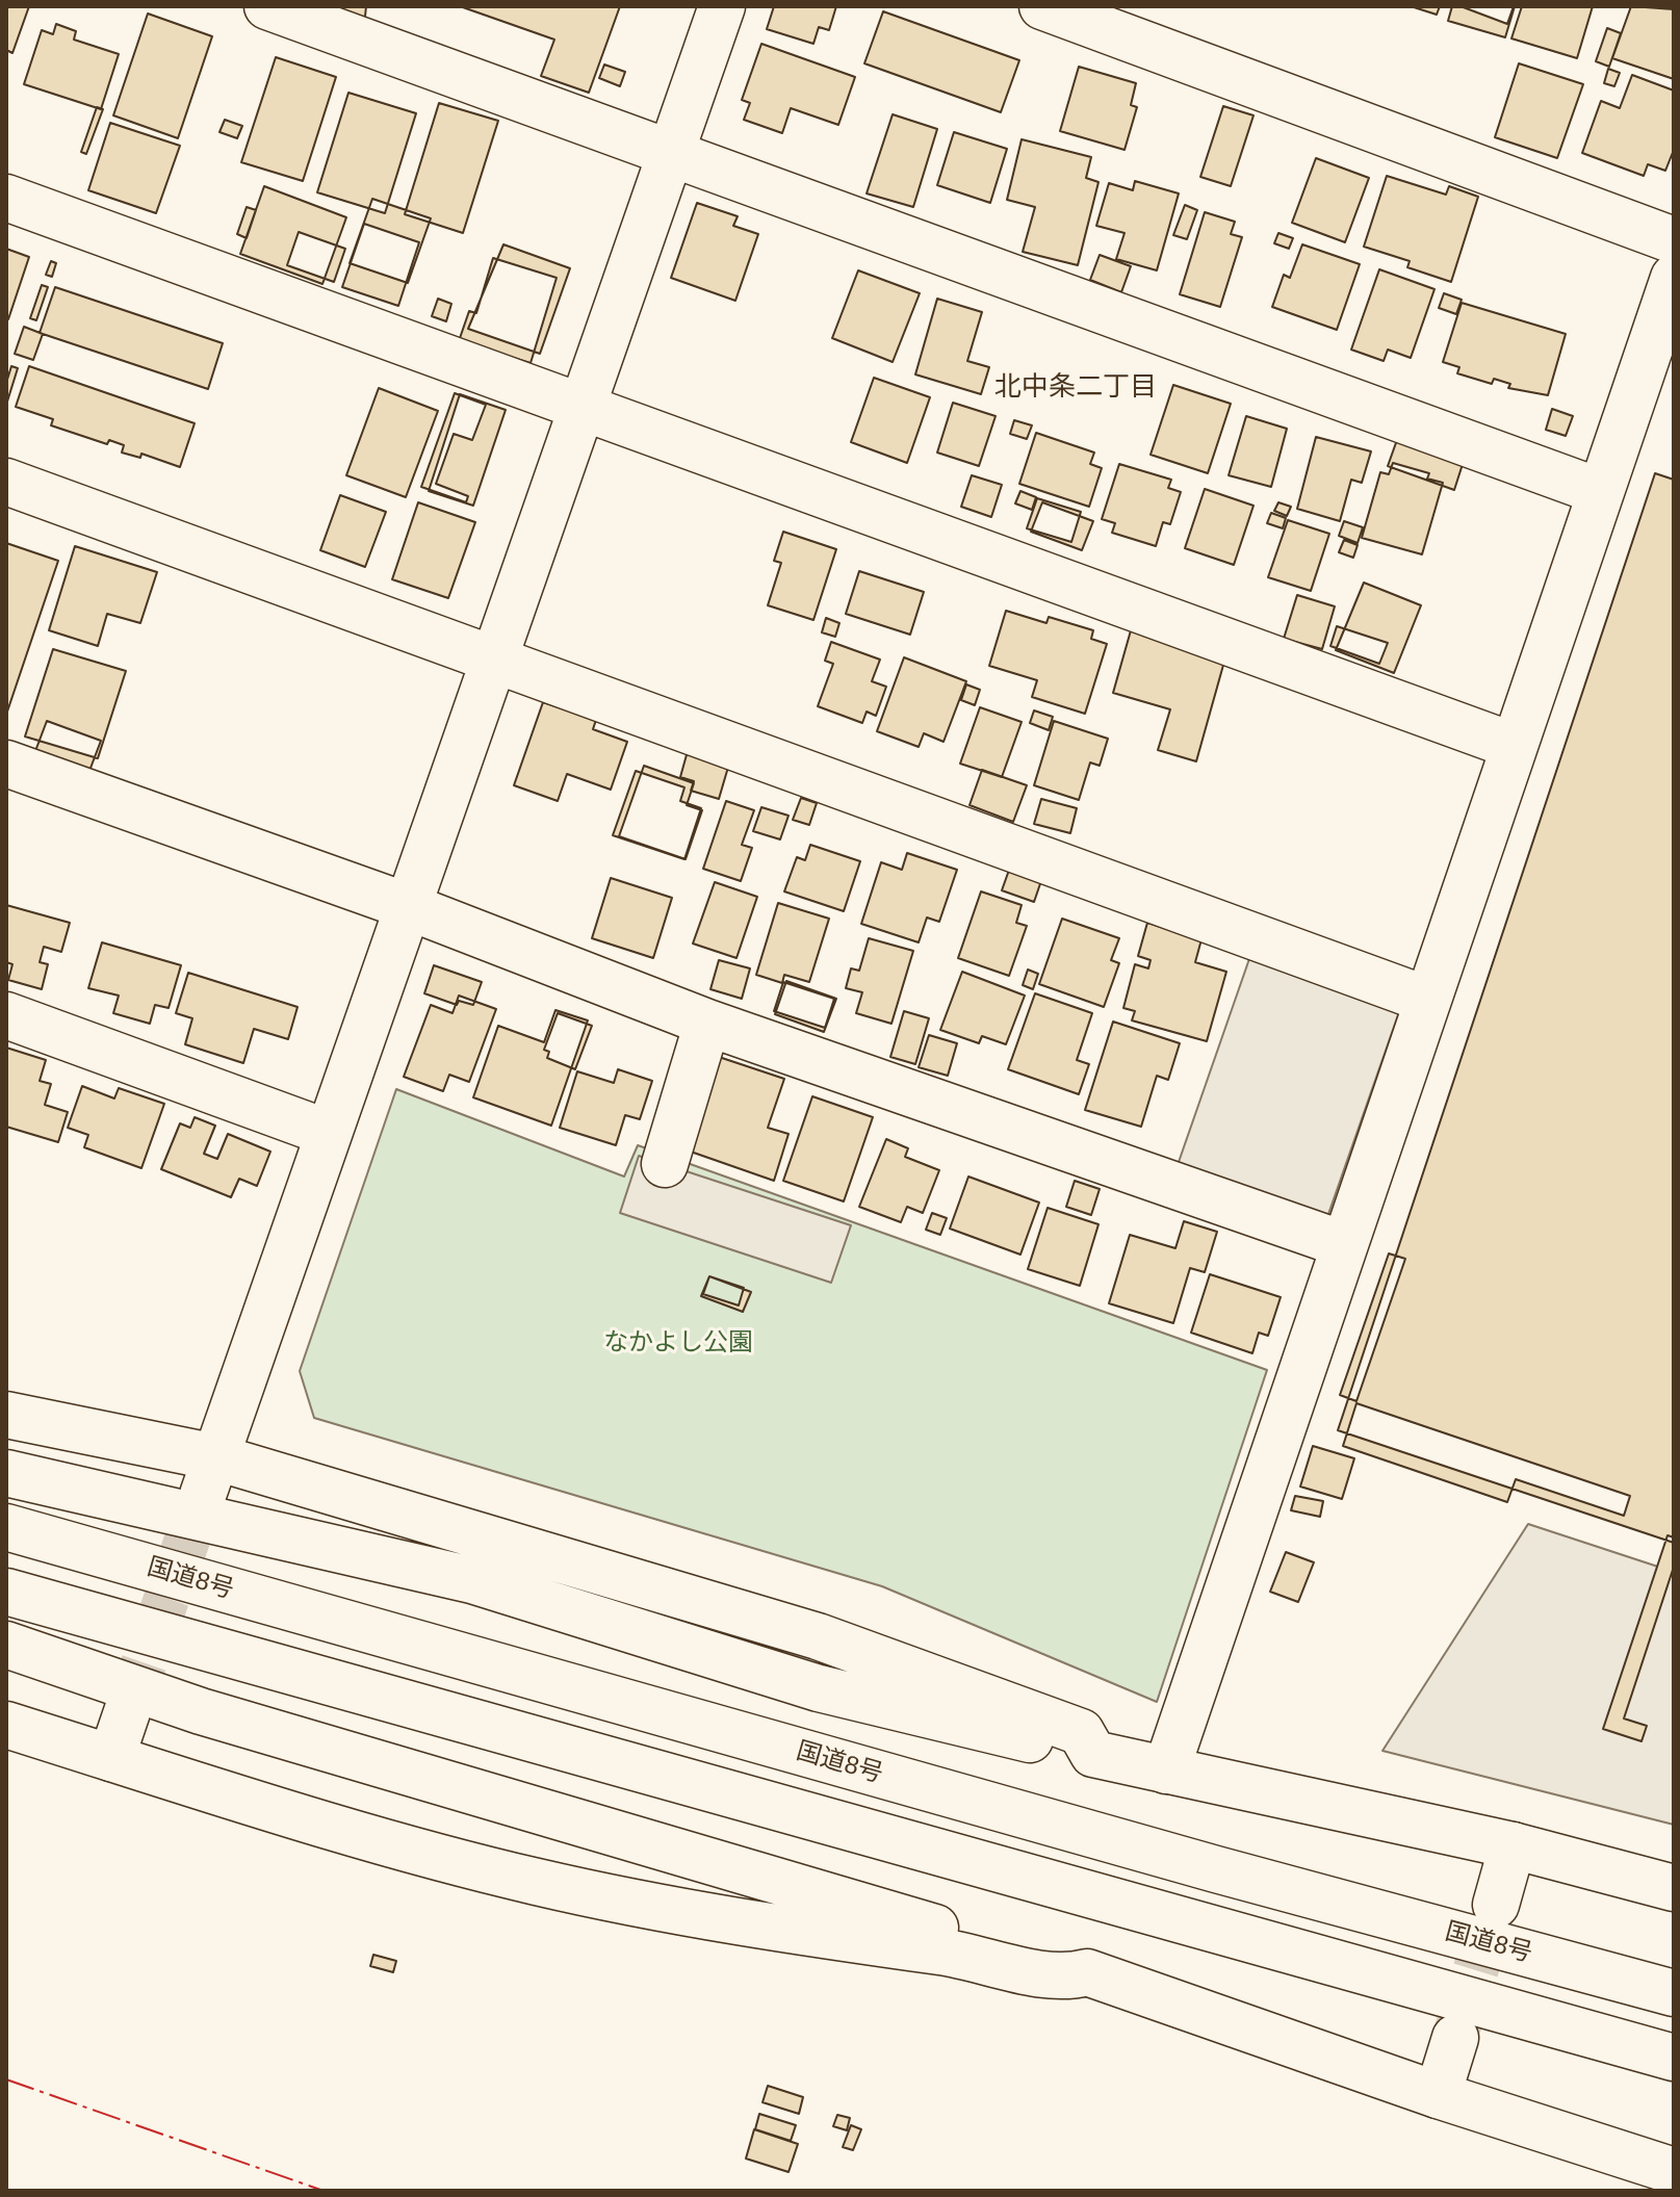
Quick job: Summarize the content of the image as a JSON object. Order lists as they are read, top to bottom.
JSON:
{
  "streets": {
    "main road": ["国道8号"]
  },
  "districts": ["北中条二丁目"],
  "parks": ["なかよし公園"]
}
